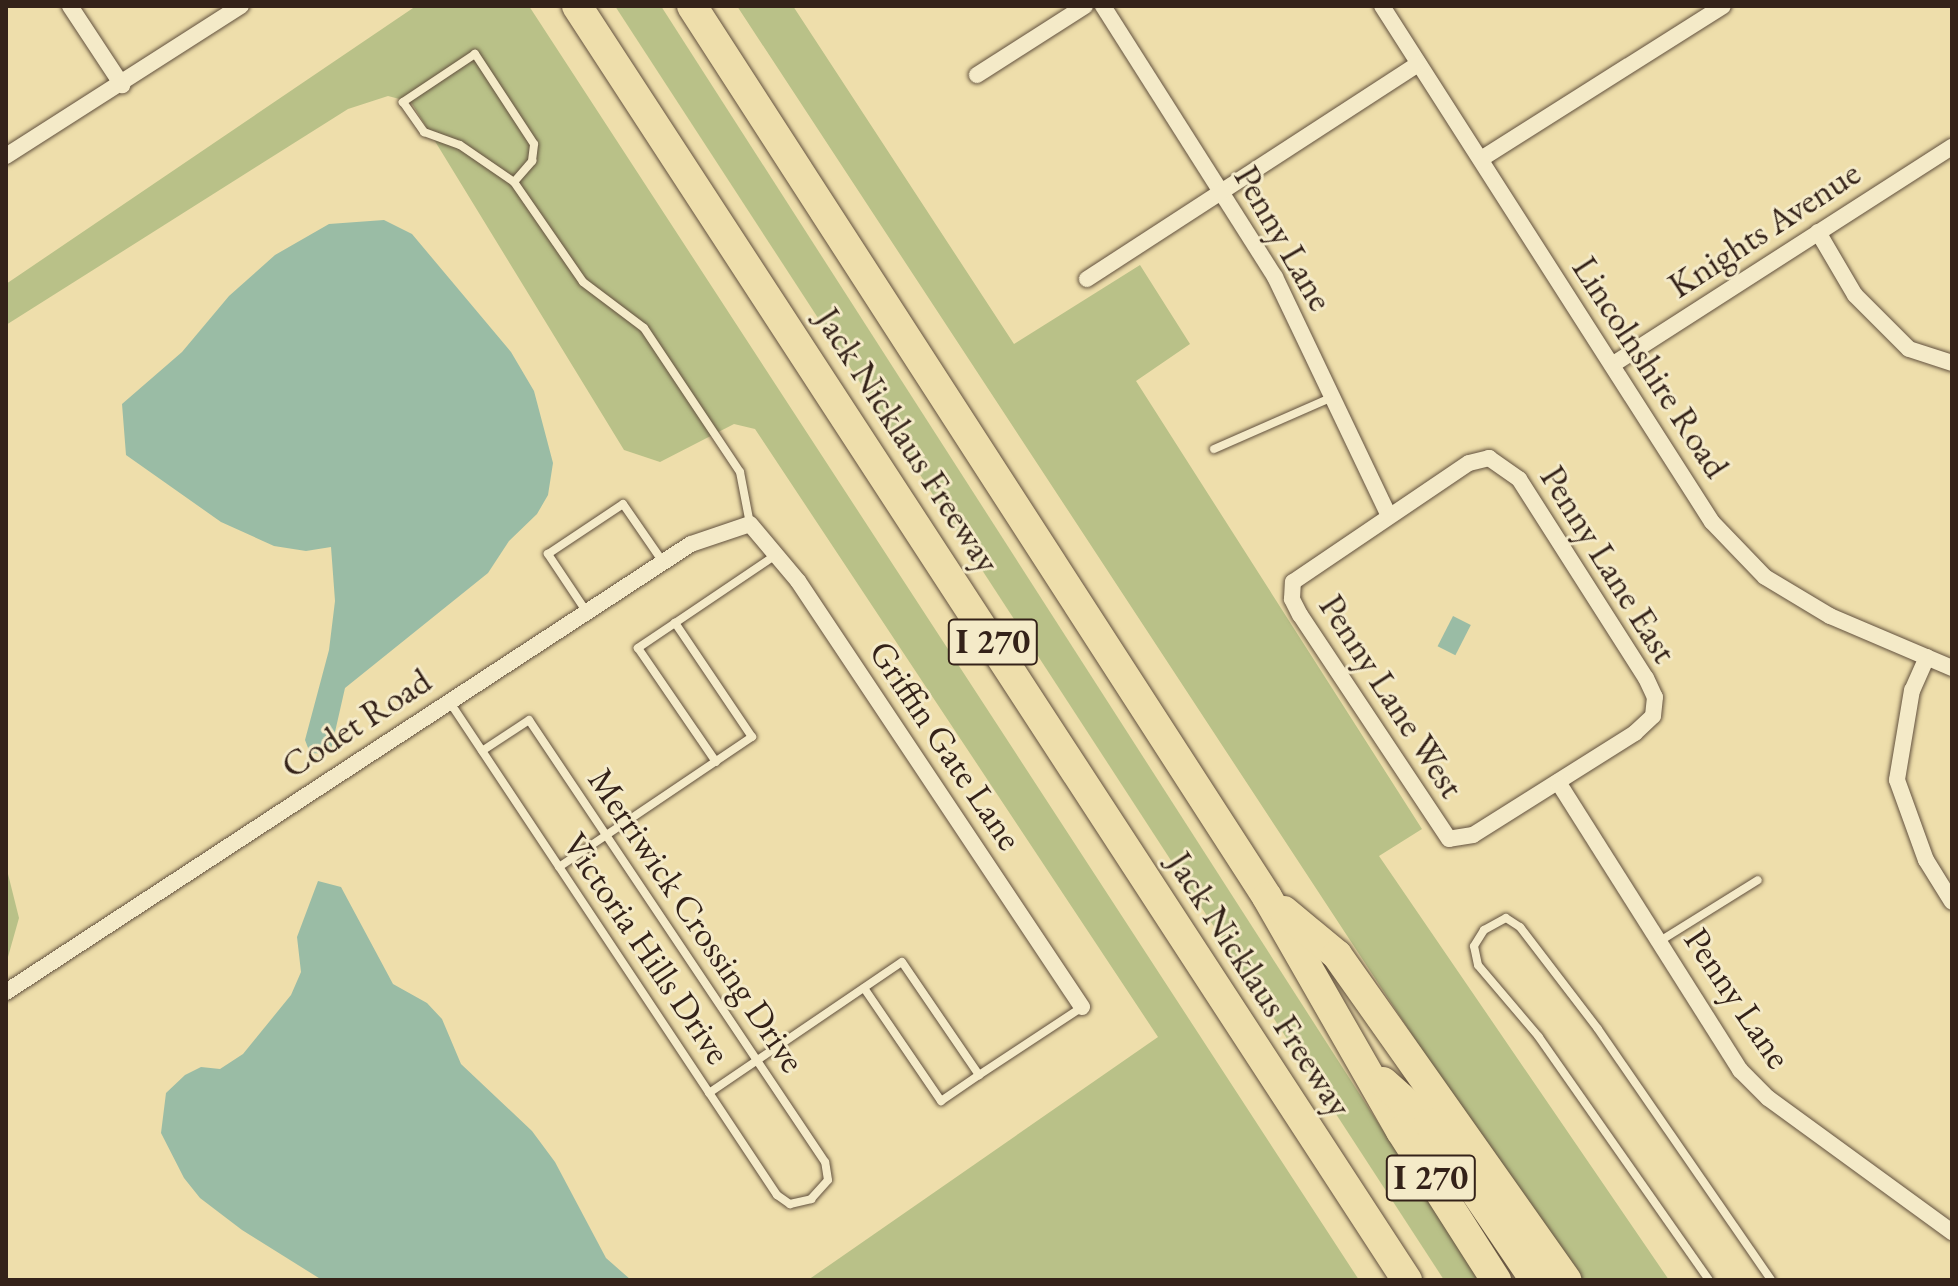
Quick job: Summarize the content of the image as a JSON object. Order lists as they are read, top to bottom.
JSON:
{
  "streets": {
    "highway": ["Jack Nicklaus Freeway", "I 270"],
    "street": [
      "Knights Avenue",
      "Penny Lane",
      "Lincolnshire Road",
      "Penny Lane East",
      "Penny Lane West",
      "Codet Road",
      "Griffin Gate Lane"
    ],
    "lane": ["Merriwick Crossing Drive", "Victoria Hills Drive"]
  },
  "crossings": [
    ["Knights Avenue", "Lincolnshire Road"],
    ["Penny Lane", "Penny Lane East"],
    ["Penny Lane", "Penny Lane West"],
    ["Penny Lane East", "Penny Lane West"],
    ["Codet Road", "Griffin Gate Lane"],
    ["Codet Road", "Victoria Hills Drive"],
    ["Merriwick Crossing Drive", "Victoria Hills Drive"]
  ]
}
